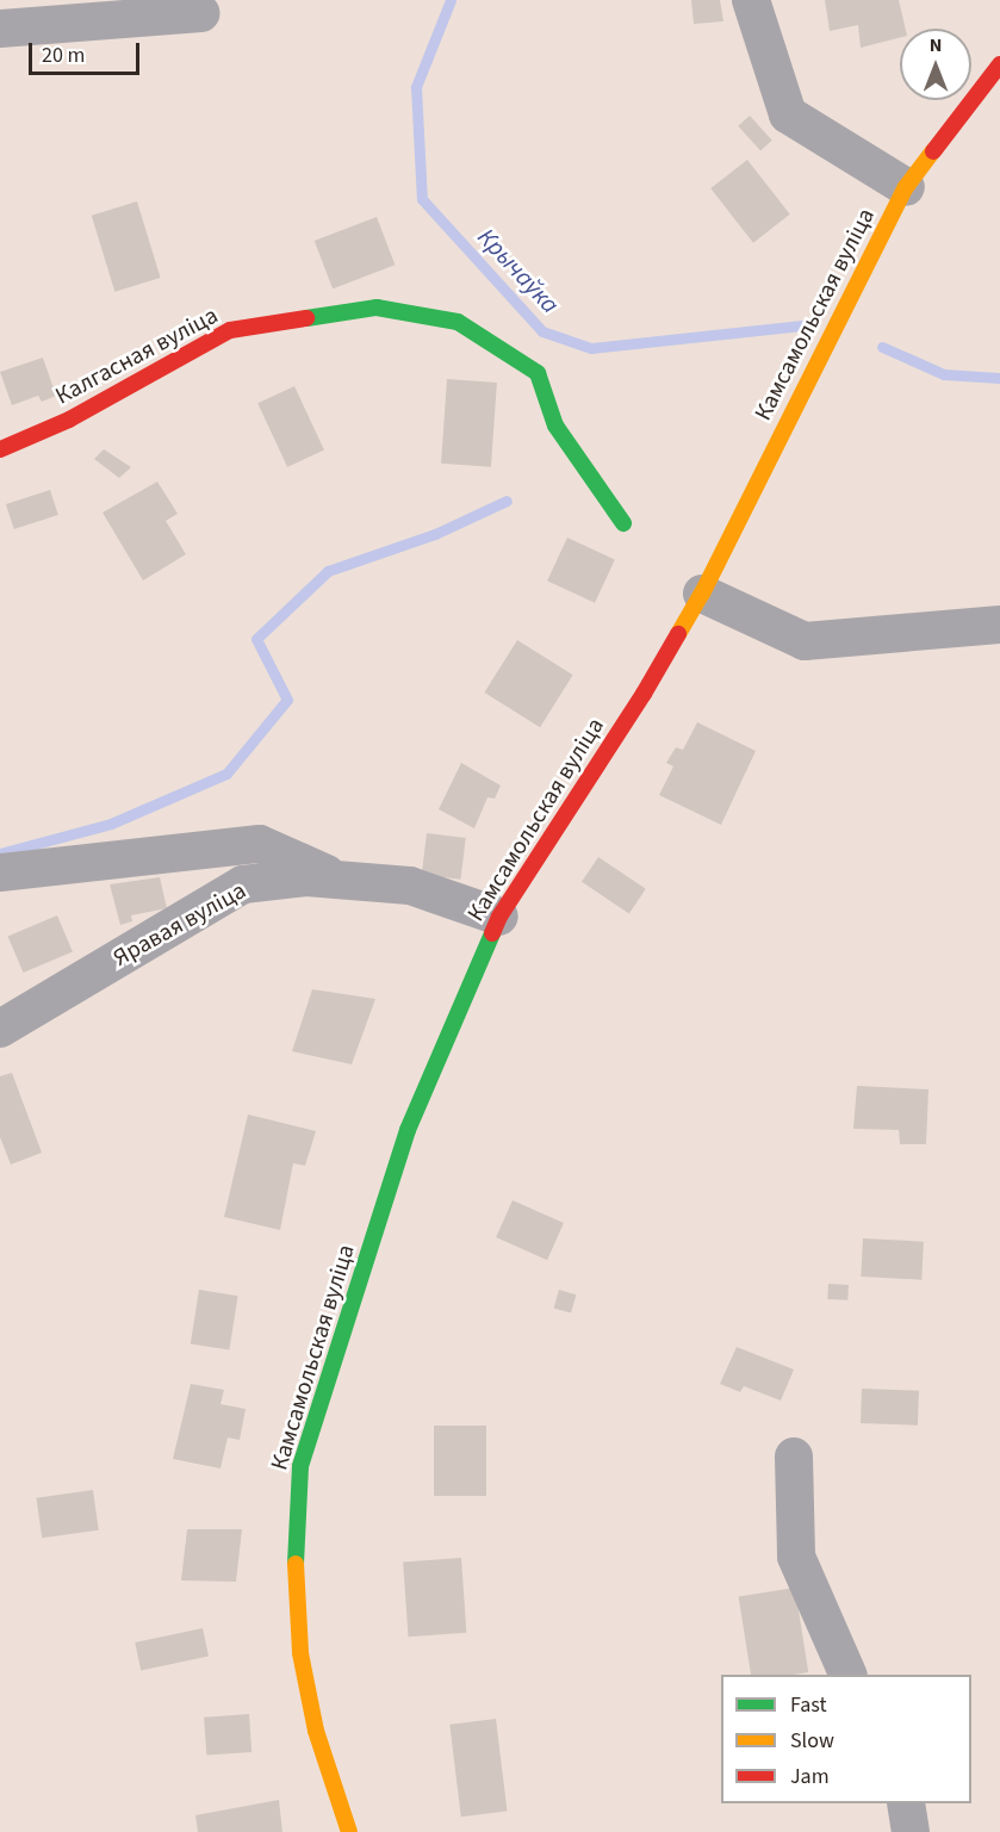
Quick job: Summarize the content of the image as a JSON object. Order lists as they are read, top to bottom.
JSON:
{
  "streets": {
    "main road": ["Камсамольская вуліца", "Калгасная вуліца"],
    "street": ["Яравая вуліца"]
  },
  "crossings": [
    ["Камсамольская вуліца", "Яравая вуліца"]
  ],
  "water": ["Крычаўка"],
  "legend": ["Fast", "Slow", "Jam"],
  "scale_bar": "20 m",
  "north": "top"
}
